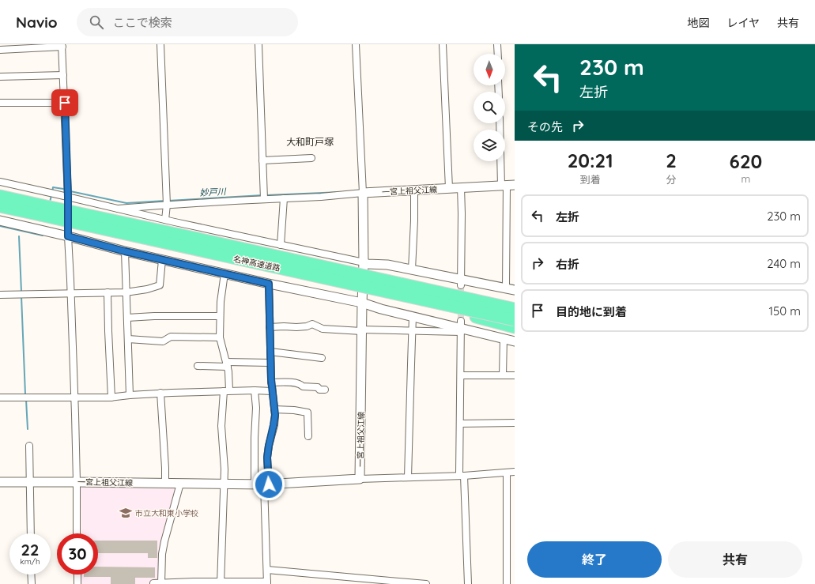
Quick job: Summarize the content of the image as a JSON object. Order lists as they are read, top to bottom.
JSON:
{
  "streets": {
    "highway": ["名神高速道路"],
    "main road": ["一宮上祖父江線"]
  },
  "districts": ["大和町戸塚"],
  "water": ["妙戸川"],
  "places": {
    "school or university": ["市立大和東小学校"]
  },
  "north": "bottom",
  "page": {
    "header": "Navio",
    "search": "ここで検索",
    "nav": ["地図", "レイヤ", "共有"],
    "turn": ["230 m", "左折"],
    "then": "その先",
    "eta": [
      "20:21",
      "到着",
      "2",
      "分",
      "620",
      "m"
    ],
    "list": [
      {
        "name": "左折",
        "value": "230 m"
      },
      {
        "name": "右折",
        "value": "240 m"
      },
      {
        "name": "目的地に到着",
        "value": "150 m"
      }
    ],
    "speed": "22 km/h",
    "limit": "30",
    "buttons": ["終了", "共有"]
  }
}
